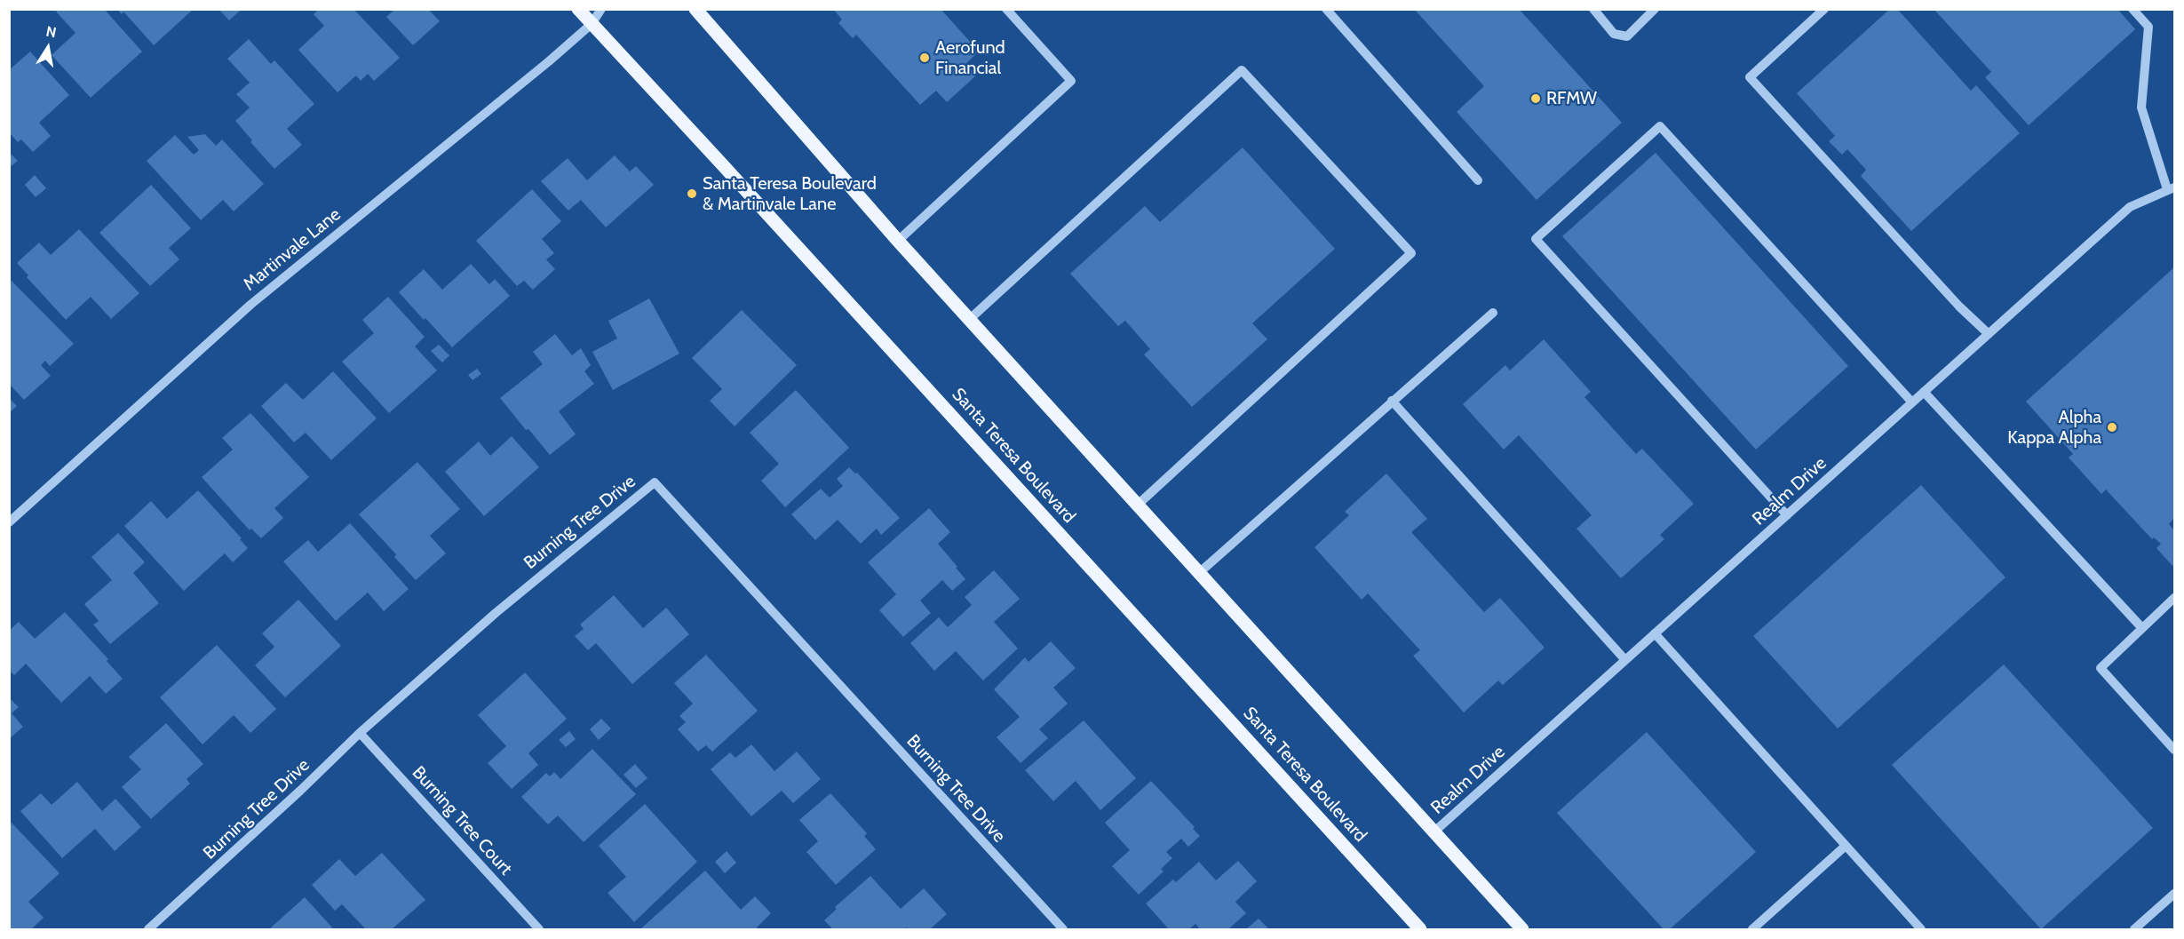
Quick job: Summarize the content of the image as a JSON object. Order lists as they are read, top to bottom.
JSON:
{
  "streets": {
    "main road": ["Santa Teresa Boulevard"],
    "street": [
      "Martinvale Lane",
      "Realm Drive",
      "Burning Tree Drive",
      "Burning Tree Court"
    ]
  },
  "crossings": [
    ["Martinvale Lane", "Santa Teresa Boulevard"],
    ["Burning Tree Drive", "Burning Tree Court"]
  ],
  "places": [
    "Aerofund Financial",
    "RFMW",
    "Santa Teresa Boulevard & Martinvale Lane",
    "Alpha Kappa Alpha"
  ],
  "north": "top"
}
